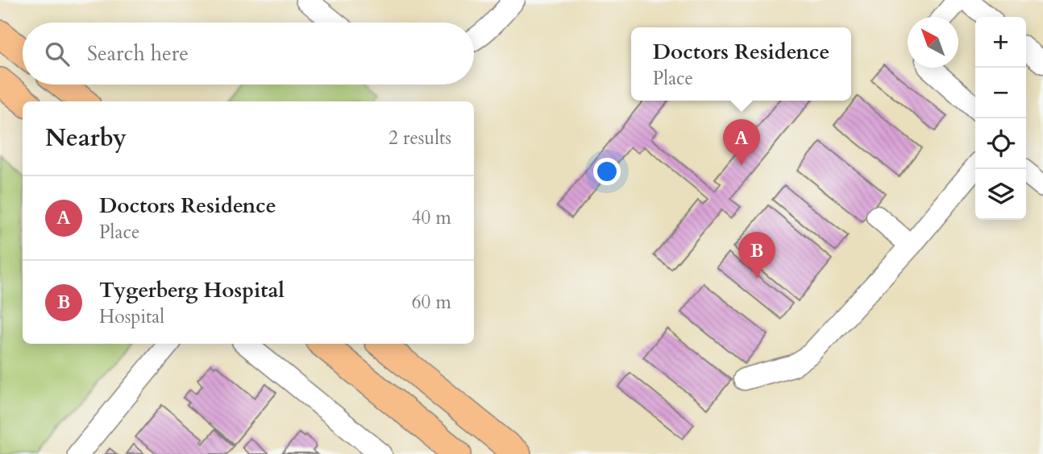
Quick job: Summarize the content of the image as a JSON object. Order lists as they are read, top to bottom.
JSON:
{
  "north": "top left",
  "page": {
    "map_buttons": ["+", "−"],
    "search": "Search here",
    "popup": ["Doctors Residence", "Place"],
    "heading": ["Nearby", "2 results"],
    "pins": ["A", "B"],
    "list": [
      {
        "mark": "A",
        "name": "Doctors Residence",
        "note": "Place",
        "value": "40 m"
      },
      {
        "mark": "B",
        "name": "Tygerberg Hospital",
        "note": "Hospital",
        "value": "60 m"
      }
    ]
  }
}
